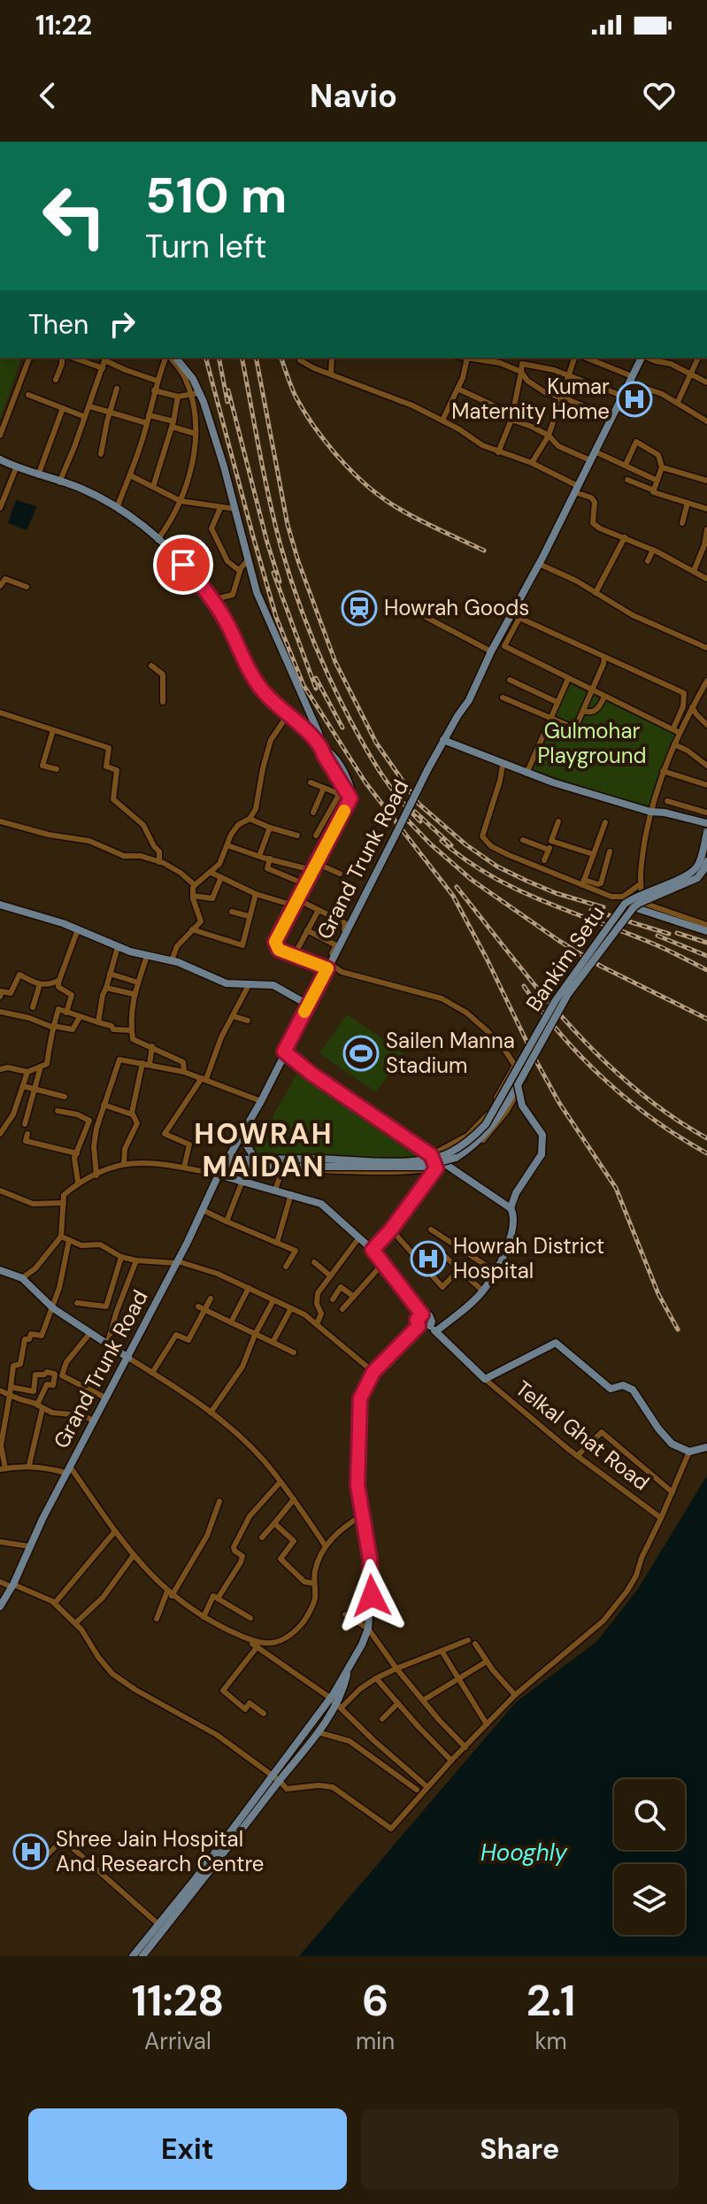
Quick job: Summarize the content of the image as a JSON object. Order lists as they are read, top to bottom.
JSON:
{
  "streets": {
    "main road": ["Grand Trunk Road", "Bankim Setu"],
    "street": ["Telkal Ghat Road"]
  },
  "crossings": [
    ["Grand Trunk Road", "Bankim Setu"]
  ],
  "districts": ["HOWRAH MAIDAN"],
  "water": ["Hooghly"],
  "parks": ["Gulmohar Playground"],
  "places": {
    "hospital": ["Kumar Maternity Home", "Howrah District Hospital", "Shree Jain Hospital And Research Centre"],
    "station": ["Howrah Goods"],
    "sports": ["Sailen Manna Stadium"]
  },
  "page": {
    "status": "11:22",
    "header": "Navio",
    "turn": ["510 m", "Turn left"],
    "then": "Then",
    "eta": [
      "11:28",
      "Arrival",
      "6",
      "min",
      "2.1",
      "km"
    ],
    "buttons": ["Exit", "Share"]
  }
}
